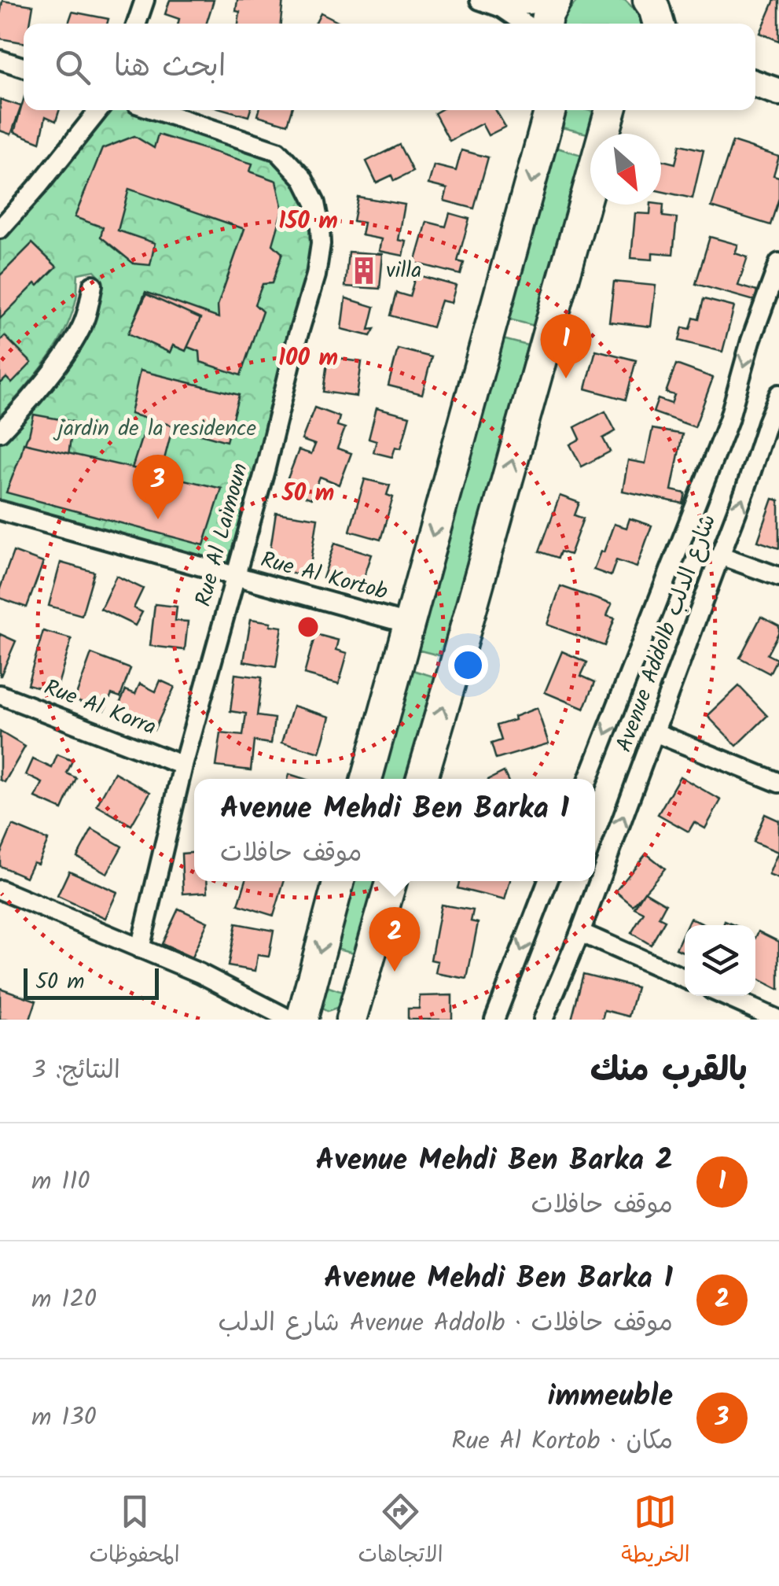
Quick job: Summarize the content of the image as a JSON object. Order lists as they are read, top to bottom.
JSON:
{
  "streets": {
    "street": [
      "Rue Al Laimoun",
      "Rue Al Kortob",
      "Avenue Addolb شارع الدلب",
      "Rue Al Korra"
    ]
  },
  "crossings": [
    ["Rue Al Laimoun", "Rue Al Kortob"],
    ["Rue Al Laimoun", "Rue Al Korra"]
  ],
  "parks": ["jardin de la residence"],
  "places": {
    "building": ["villa"]
  },
  "scale_bar": "50 m",
  "north": "bottom right",
  "page": {
    "search": "ابحث هنا",
    "pins": ["1", "3", "2"],
    "popup": ["Avenue Mehdi Ben Barka 1", "موقف حافلات"],
    "scale": "50 m",
    "heading": ["بالقرب منك", "النتائج: 3"],
    "list": [
      {
        "mark": "1",
        "name": "Avenue Mehdi Ben Barka 2",
        "note": "موقف حافلات",
        "value": "110 m"
      },
      {
        "mark": "2",
        "name": "Avenue Mehdi Ben Barka 1",
        "note": "موقف حافلات · Avenue Addolb شارع الدلب",
        "value": "120 m"
      },
      {
        "mark": "3",
        "name": "immeuble",
        "note": "مكان · Rue Al Kortob",
        "value": "130 m"
      }
    ],
    "nav": ["الخريطة", "الاتجاهات", "المحفوظات"]
  },
  "rings": ["150 m", "100 m", "50 m"]
}
